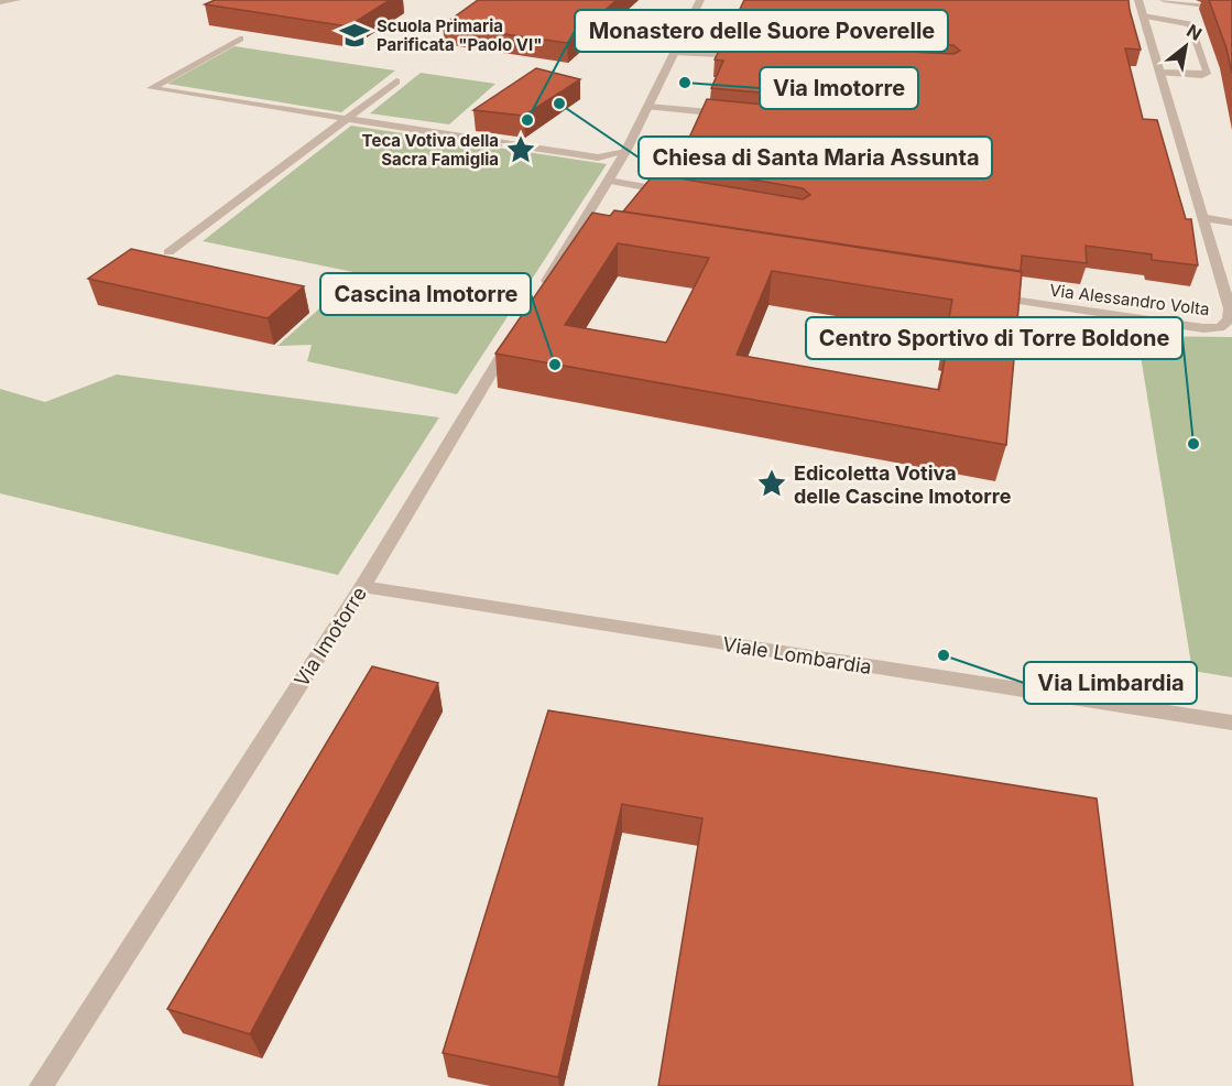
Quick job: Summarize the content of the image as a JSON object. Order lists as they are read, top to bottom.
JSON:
{
  "streets": {
    "street": ["Via Alessandro Volta", "Via Imotorre", "Viale Lombardia"]
  },
  "crossings": [
    ["Via Imotorre", "Viale Lombardia"]
  ],
  "places": {
    "school or university": ["Scuola Primaria Parificata \"Paolo VI\""],
    "other": [
      "Via Imotorre",
      "Chiesa di Santa Maria Assunta",
      "Monastero delle Suore Poverelle",
      "Cascina Imotorre",
      "Centro Sportivo di Torre Boldone",
      "Via Limbardia"
    ],
    "place": ["Teca Votiva della Sacra Famiglia", "Edicoletta Votiva delle Cascine Imotorre"]
  },
  "north": "top right"
}
